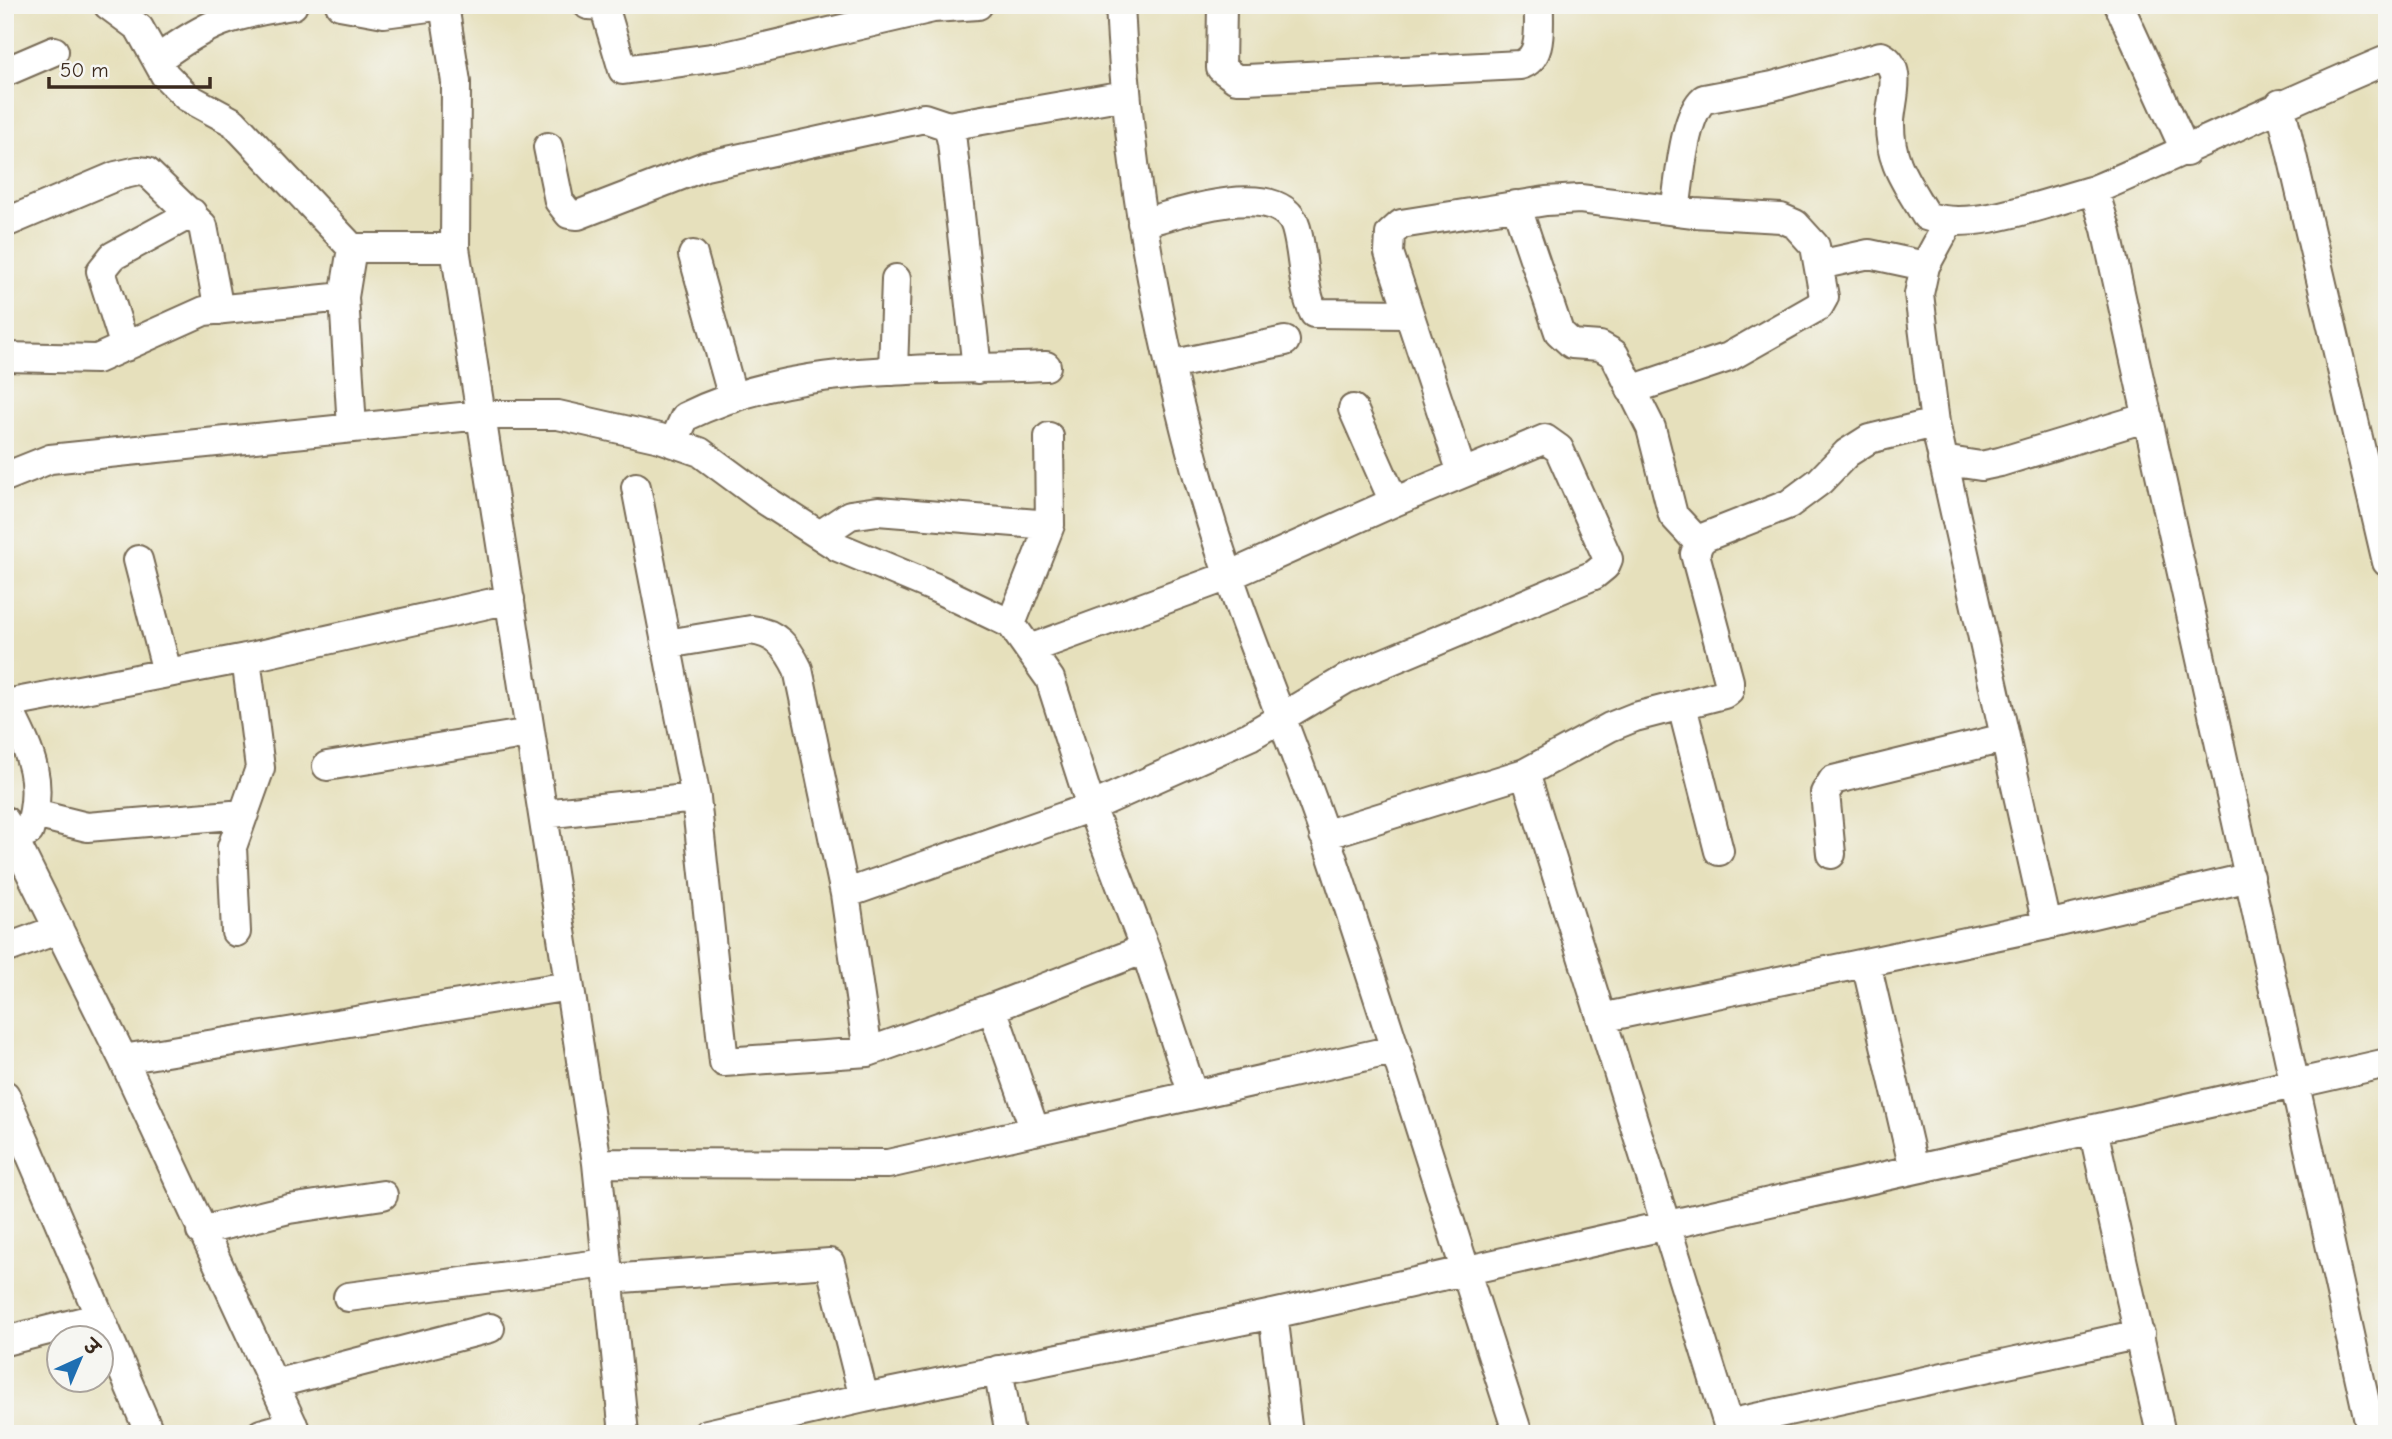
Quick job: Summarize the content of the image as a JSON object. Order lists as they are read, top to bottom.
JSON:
{
  "scale_bar": "50 m",
  "north": "top right"
}
